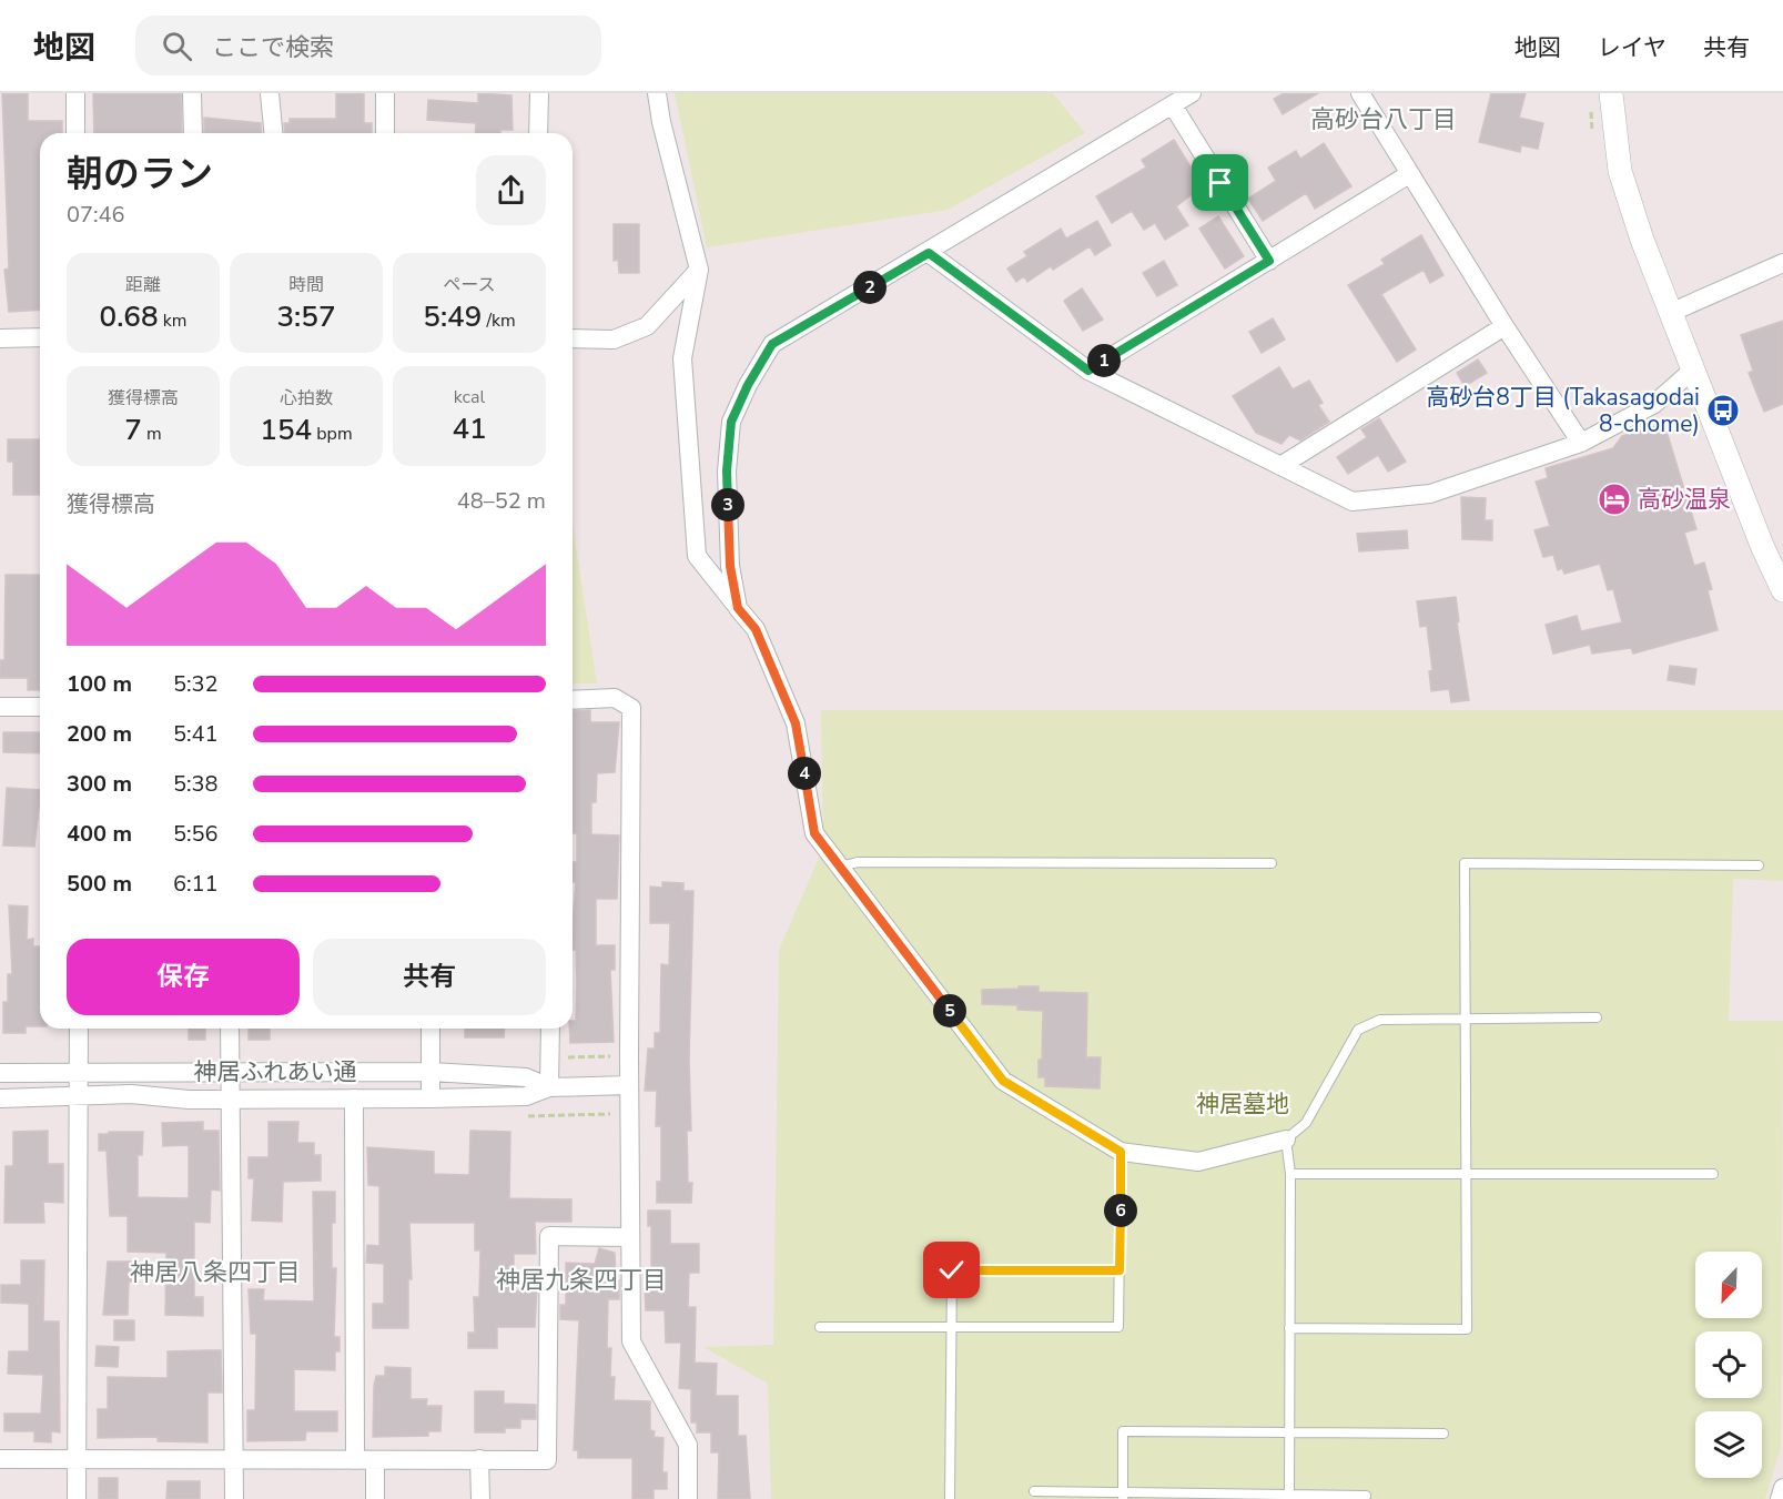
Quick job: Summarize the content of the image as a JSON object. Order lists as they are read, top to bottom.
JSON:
{
  "streets": {
    "street": ["神居ふれあい通"]
  },
  "districts": ["高砂台八丁目", "神居八条四丁目", "神居九条四丁目"],
  "parks": ["神居墓地"],
  "places": {
    "bus stop": ["高砂台8丁目 (Takasagodai 8-chome)"],
    "hotel": ["高砂温泉"]
  },
  "north": "bottom left",
  "page": {
    "header": "地図",
    "search": "ここで検索",
    "nav": ["地図", "レイヤ", "共有"],
    "heading": ["朝のラン", "07:46"],
    "stats": [
      ["距離", "0.68 km"],
      ["時間", "3:57"],
      ["ペース", "5:49 /km"],
      ["獲得標高", "7 m"],
      ["心拍数", "154 bpm"],
      ["kcal", "41"]
    ],
    "pins": [
      "2",
      "1",
      "3",
      "4",
      "5",
      "6"
    ],
    "chart": ["獲得標高", "48–52 m"],
    "list": [
      {
        "name": "100 m",
        "note": "5:32"
      },
      {
        "name": "200 m",
        "note": "5:41"
      },
      {
        "name": "300 m",
        "note": "5:38"
      },
      {
        "name": "400 m",
        "note": "5:56"
      },
      {
        "name": "500 m",
        "note": "6:11"
      }
    ],
    "buttons": ["保存", "共有"]
  }
}
